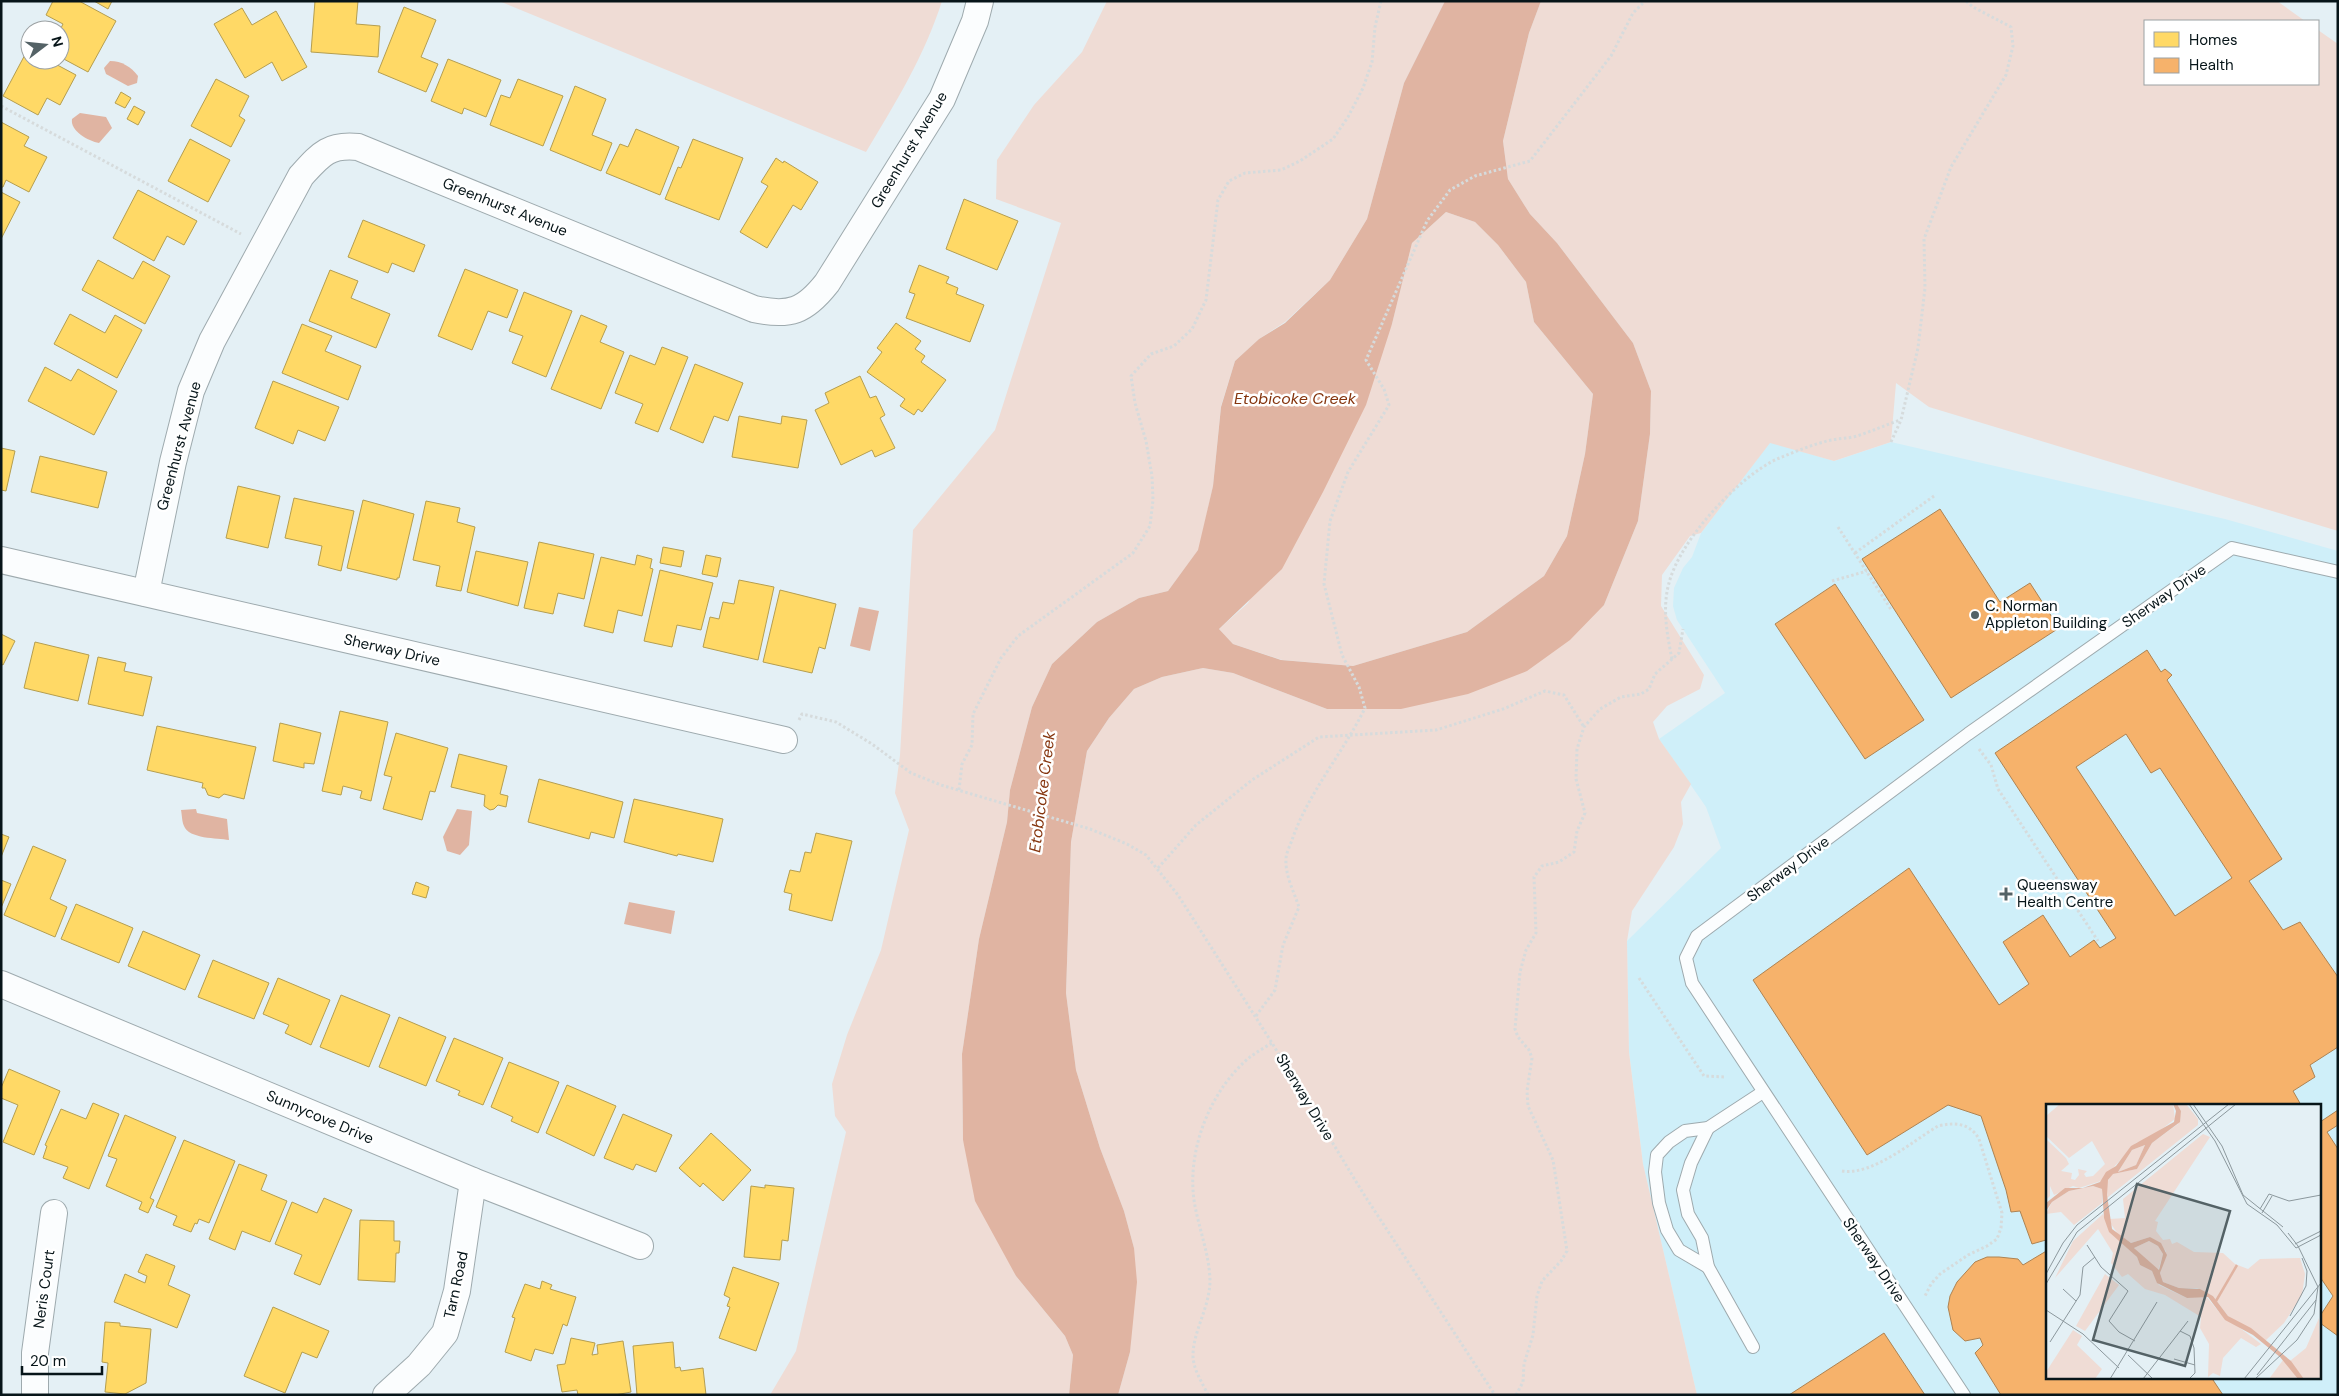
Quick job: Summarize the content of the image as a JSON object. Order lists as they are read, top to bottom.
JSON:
{
  "streets": {
    "street": [
      "Greenhurst Avenue",
      "Sherway Drive",
      "Sunnycove Drive",
      "Tarn Road",
      "Neris Court"
    ]
  },
  "crossings": [
    ["Greenhurst Avenue", "Sherway Drive"],
    ["Sunnycove Drive", "Tarn Road"]
  ],
  "water": ["Etobicoke Creek"],
  "places": {
    "other": ["C. Norman Appleton Building"],
    "health": ["Queensway Health Centre"]
  },
  "legend": ["Homes", "Health"],
  "scale_bar": "20 m",
  "north": "right"
}
